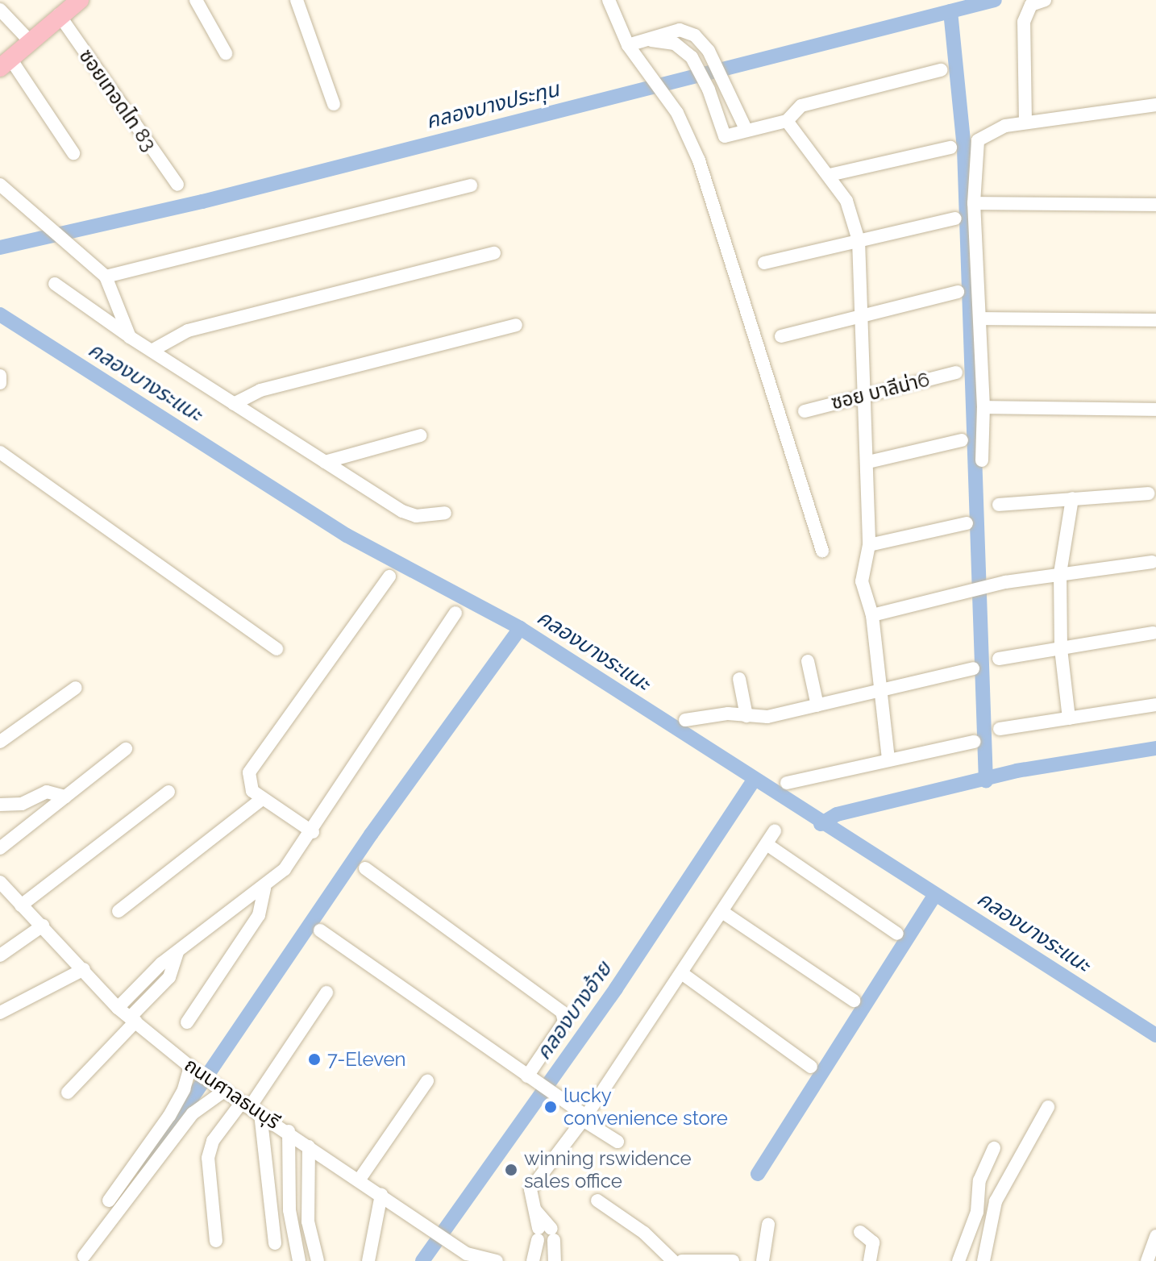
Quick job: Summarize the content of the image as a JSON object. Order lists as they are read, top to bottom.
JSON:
{
  "streets": {
    "street": ["ซอยเทอดไท 83", "ซอย บาลีน่า6", "ถนนศาลธนบุรี"]
  },
  "water": ["คลองบางประทุน", "คลองบางระแนะ", "คลองบางอ้าย"],
  "places": ["7-Eleven", "lucky convenience store", "winning rswidence sales office"]
}
